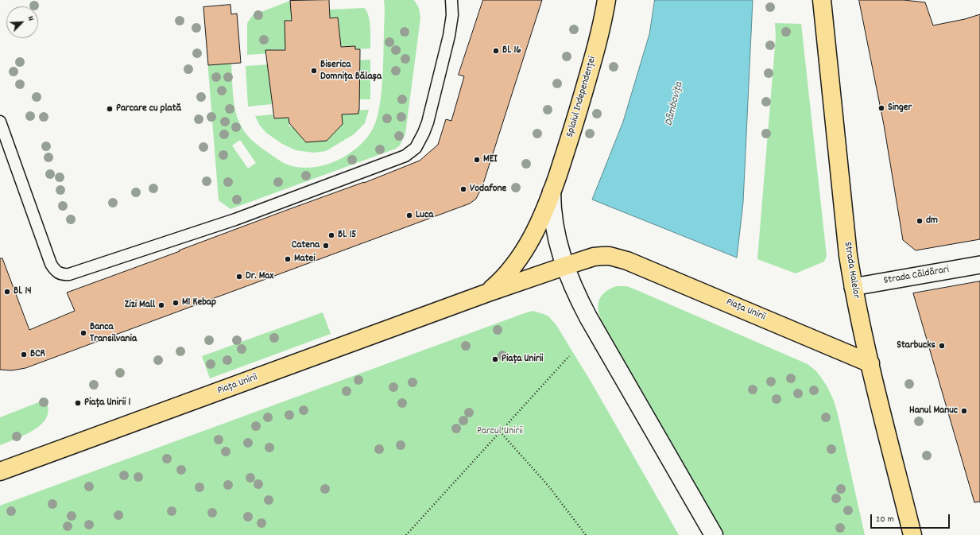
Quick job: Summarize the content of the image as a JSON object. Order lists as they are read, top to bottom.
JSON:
{
  "streets": {
    "main road": ["Splaiul Independenței", "Strada Halelor", "Piața Unirii"],
    "street": ["Strada Căldărari"]
  },
  "crossings": [
    ["Splaiul Independenței", "Piața Unirii"],
    ["Strada Halelor", "Strada Căldărari"],
    ["Strada Halelor", "Piața Unirii"]
  ],
  "water": ["Dâmbovița"],
  "parks": ["Parcul Unirii"],
  "places": [
    "Bl. 16",
    "Biserica Domnița Bălașa",
    "Singer",
    "Parcare cu plată",
    "MEI",
    "Vodafone",
    "Luca",
    "dm",
    "Bl. 15",
    "Catena",
    "Matei",
    "Dr. Max",
    "Bl. 14",
    "M1 Kebap",
    "Zizi Mall",
    "Banca Transilvania",
    "Starbucks",
    "BCR",
    "Piața Unirii",
    "Piața Unirii 1",
    "Hanul Manuc"
  ],
  "scale_bar": "20 m",
  "north": "top right"
}
